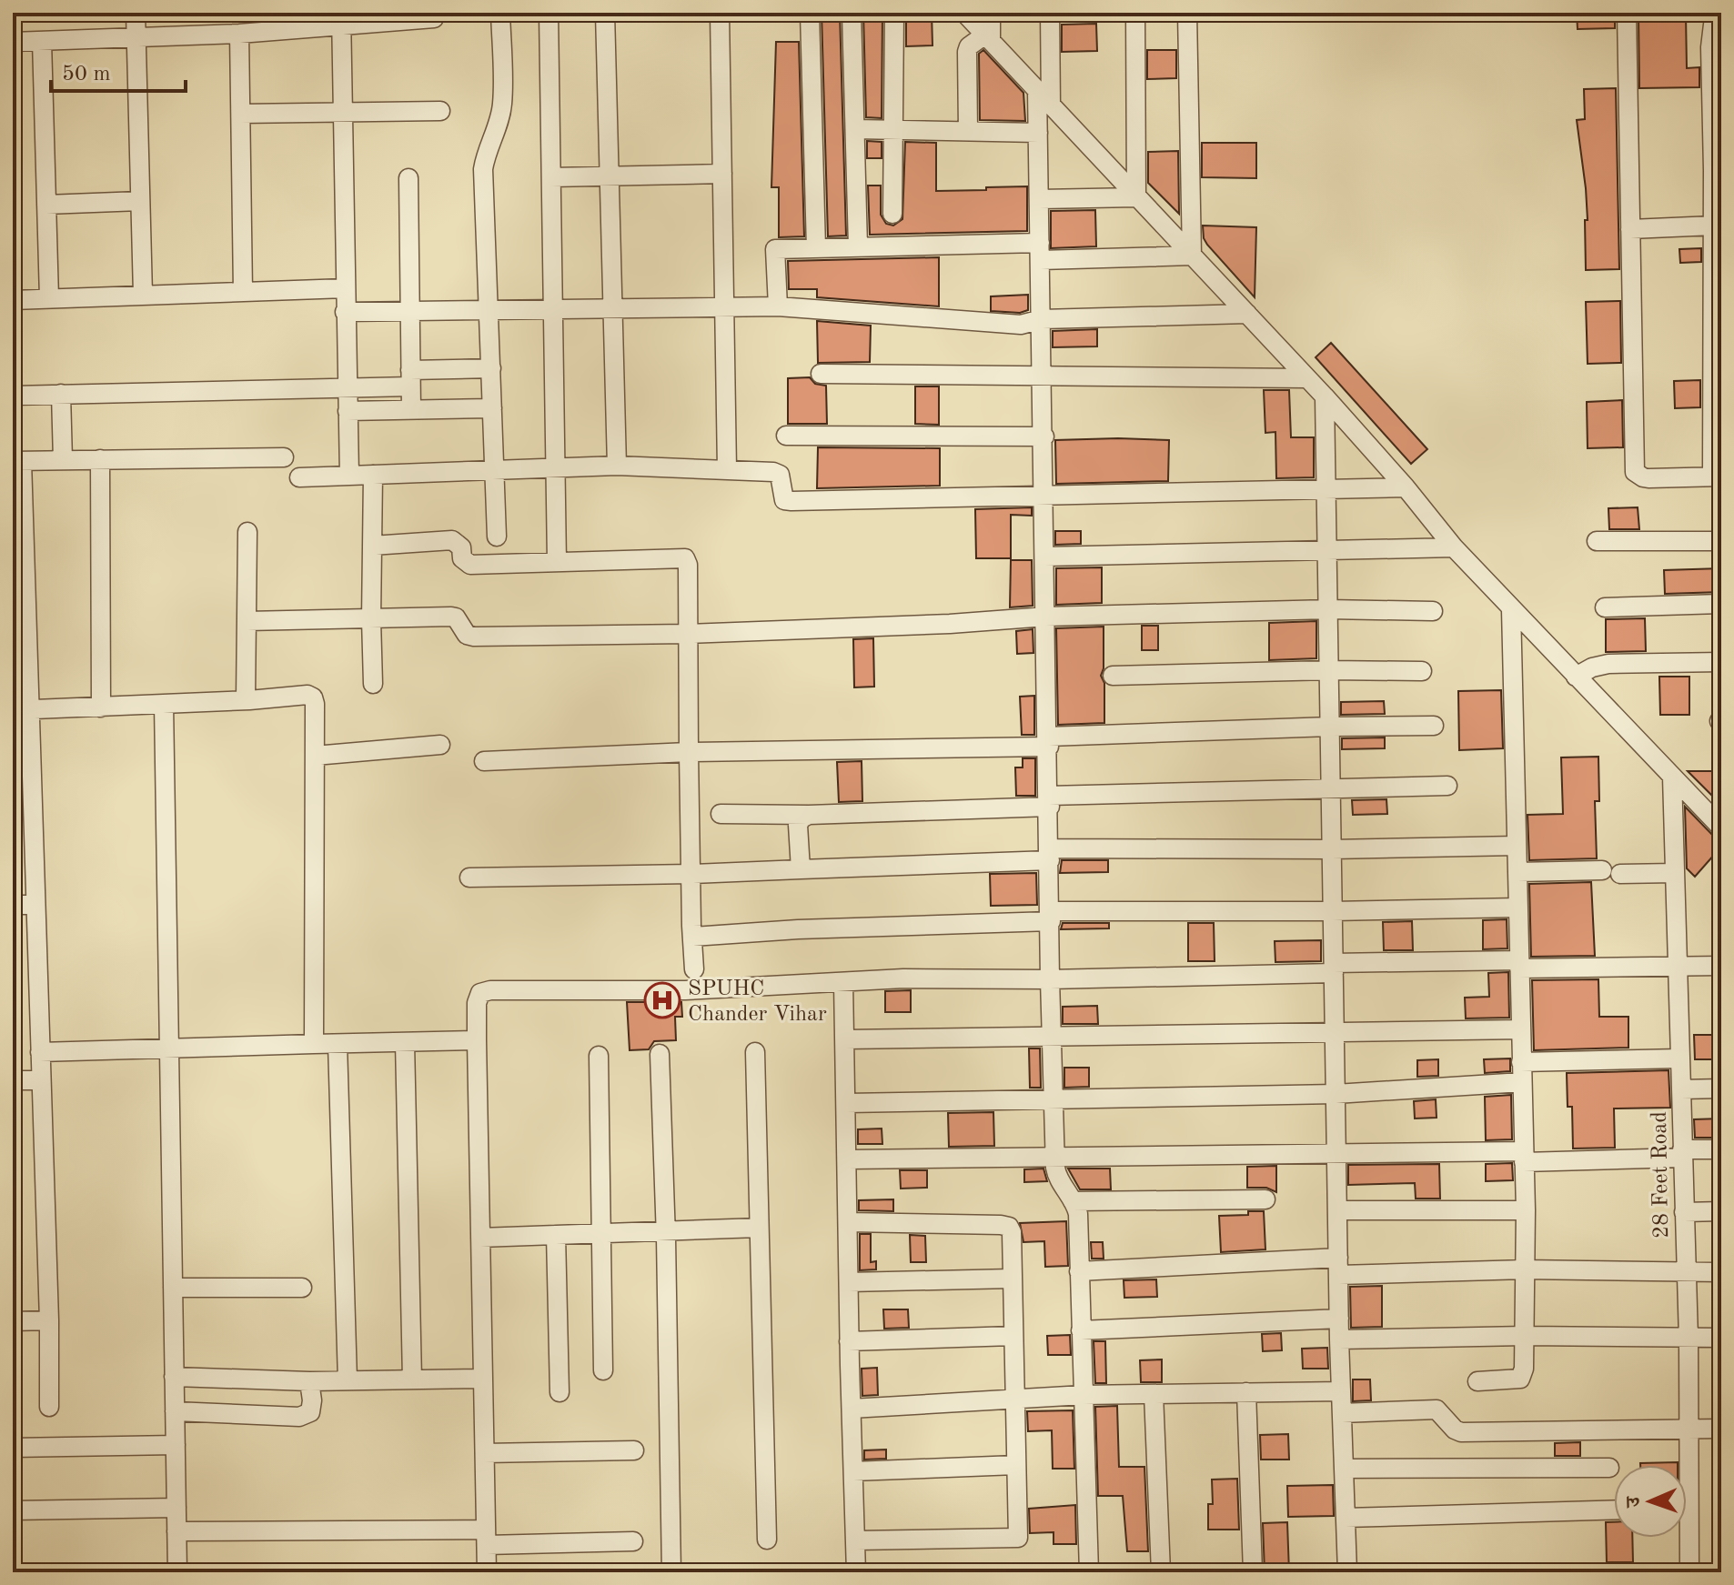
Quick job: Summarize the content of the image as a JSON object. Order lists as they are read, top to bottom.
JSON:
{
  "streets": {
    "street": ["28 Feet Road"]
  },
  "places": {
    "hospital": ["SPUHC Chander Vihar"]
  },
  "scale_bar": "50 m",
  "north": "left"
}
